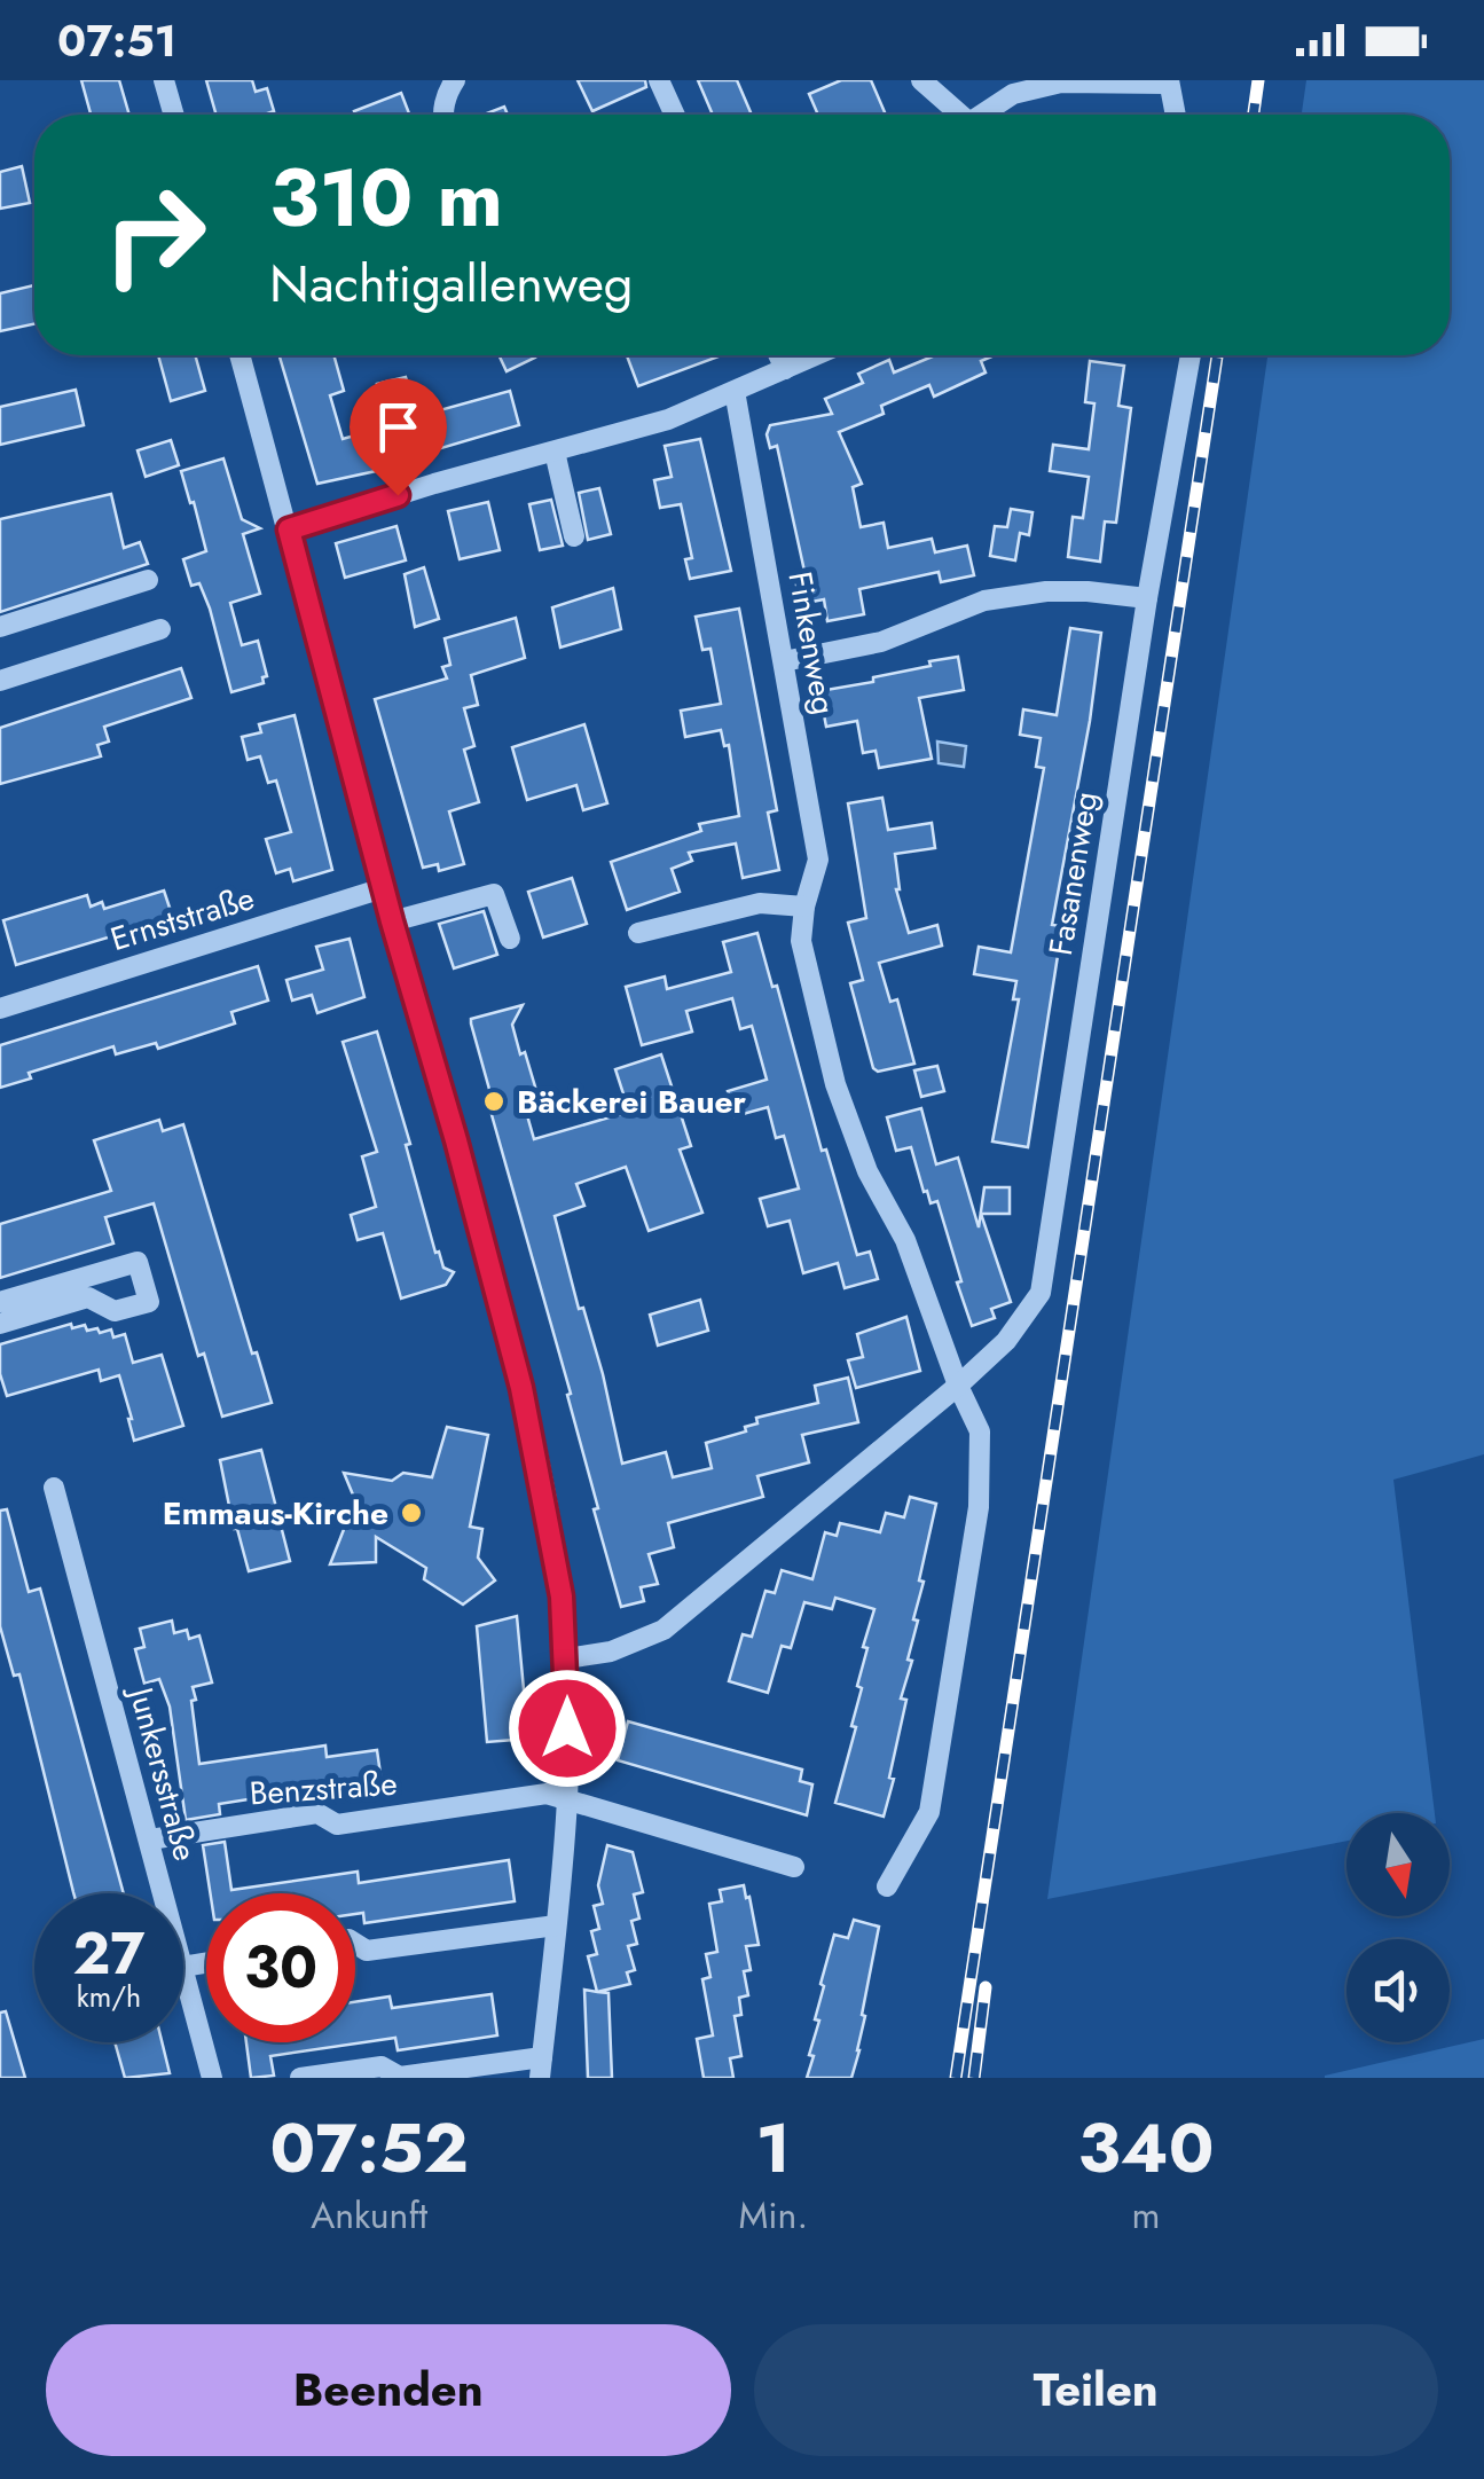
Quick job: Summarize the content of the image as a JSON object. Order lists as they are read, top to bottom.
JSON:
{
  "streets": {
    "street": [
      "Finkenweg",
      "Fasanenweg",
      "Ernststraße",
      "Junkersstraße",
      "Benzstraße"
    ]
  },
  "crossings": [
    ["Finkenweg", "Fasanenweg"],
    ["Junkersstraße", "Benzstraße"]
  ],
  "places": ["Bäckerei Bauer", "Emmaus-Kirche"],
  "north": "bottom",
  "page": {
    "status": "07:51",
    "turn": ["310 m", "Nachtigallenweg"],
    "speed": "27 km/h",
    "limit": "30",
    "eta": [
      "07:52",
      "Ankunft",
      "1",
      "Min.",
      "340",
      "m"
    ],
    "buttons": ["Beenden", "Teilen"]
  }
}
